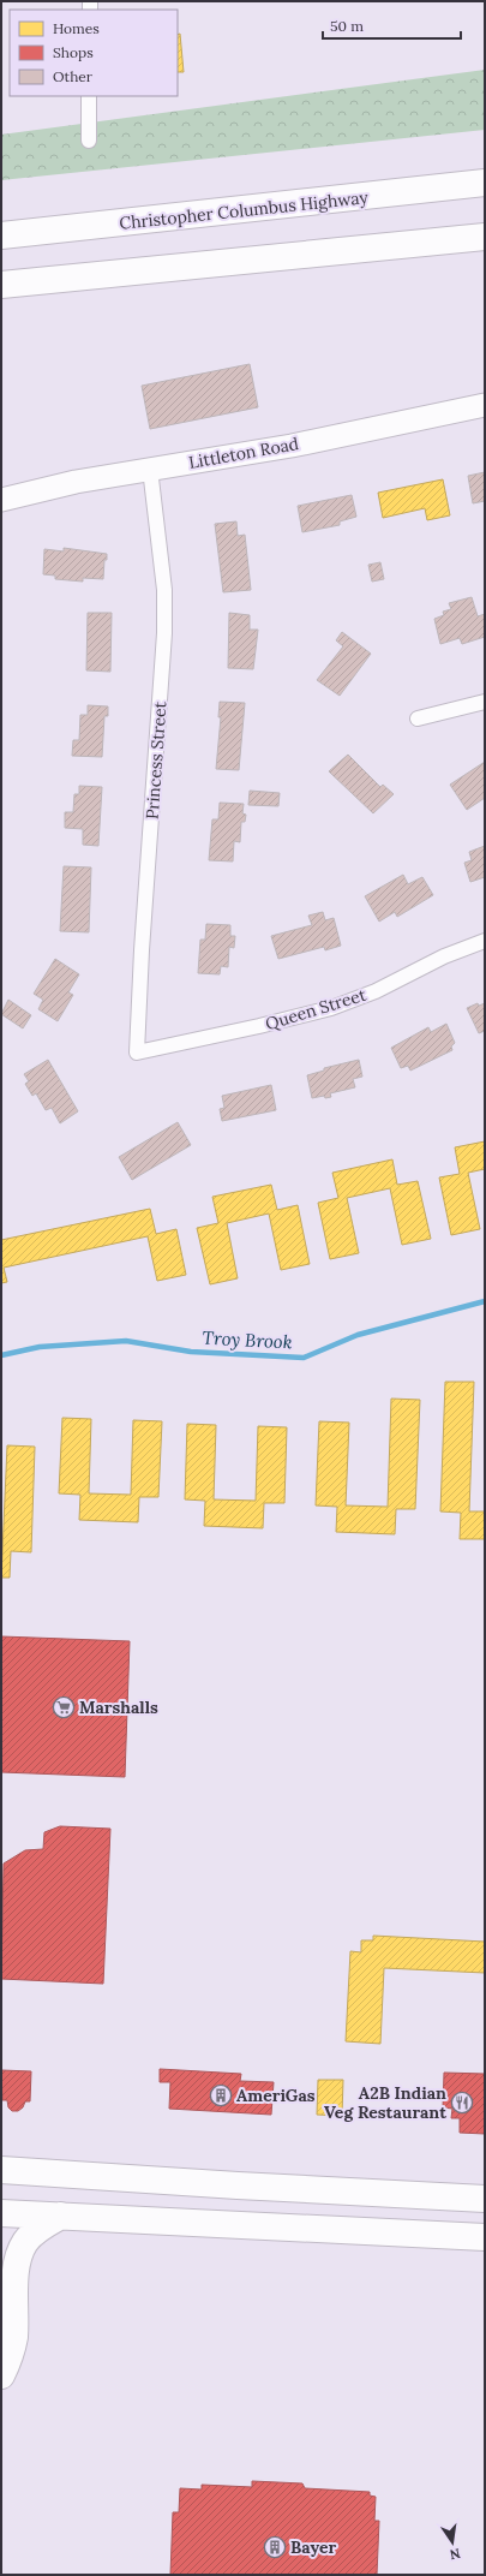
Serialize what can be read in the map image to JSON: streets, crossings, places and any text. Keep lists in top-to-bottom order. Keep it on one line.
{"streets":{"highway":["Christopher Columbus Highway"],"main road":["Littleton Road"],"street":["Princess Street","Queen Street"]},"crossings":[["Littleton Road","Princess Street"],["Princess Street","Queen Street"]],"water":["Troy Brook"],"places":{"supermarket":["Marshalls"],"building":["AmeriGas","Bayer"],"restaurant":["A2B Indian Veg Restaurant"]},"legend":["Homes","Shops","Other"],"scale_bar":"50 m","north":"bottom"}
